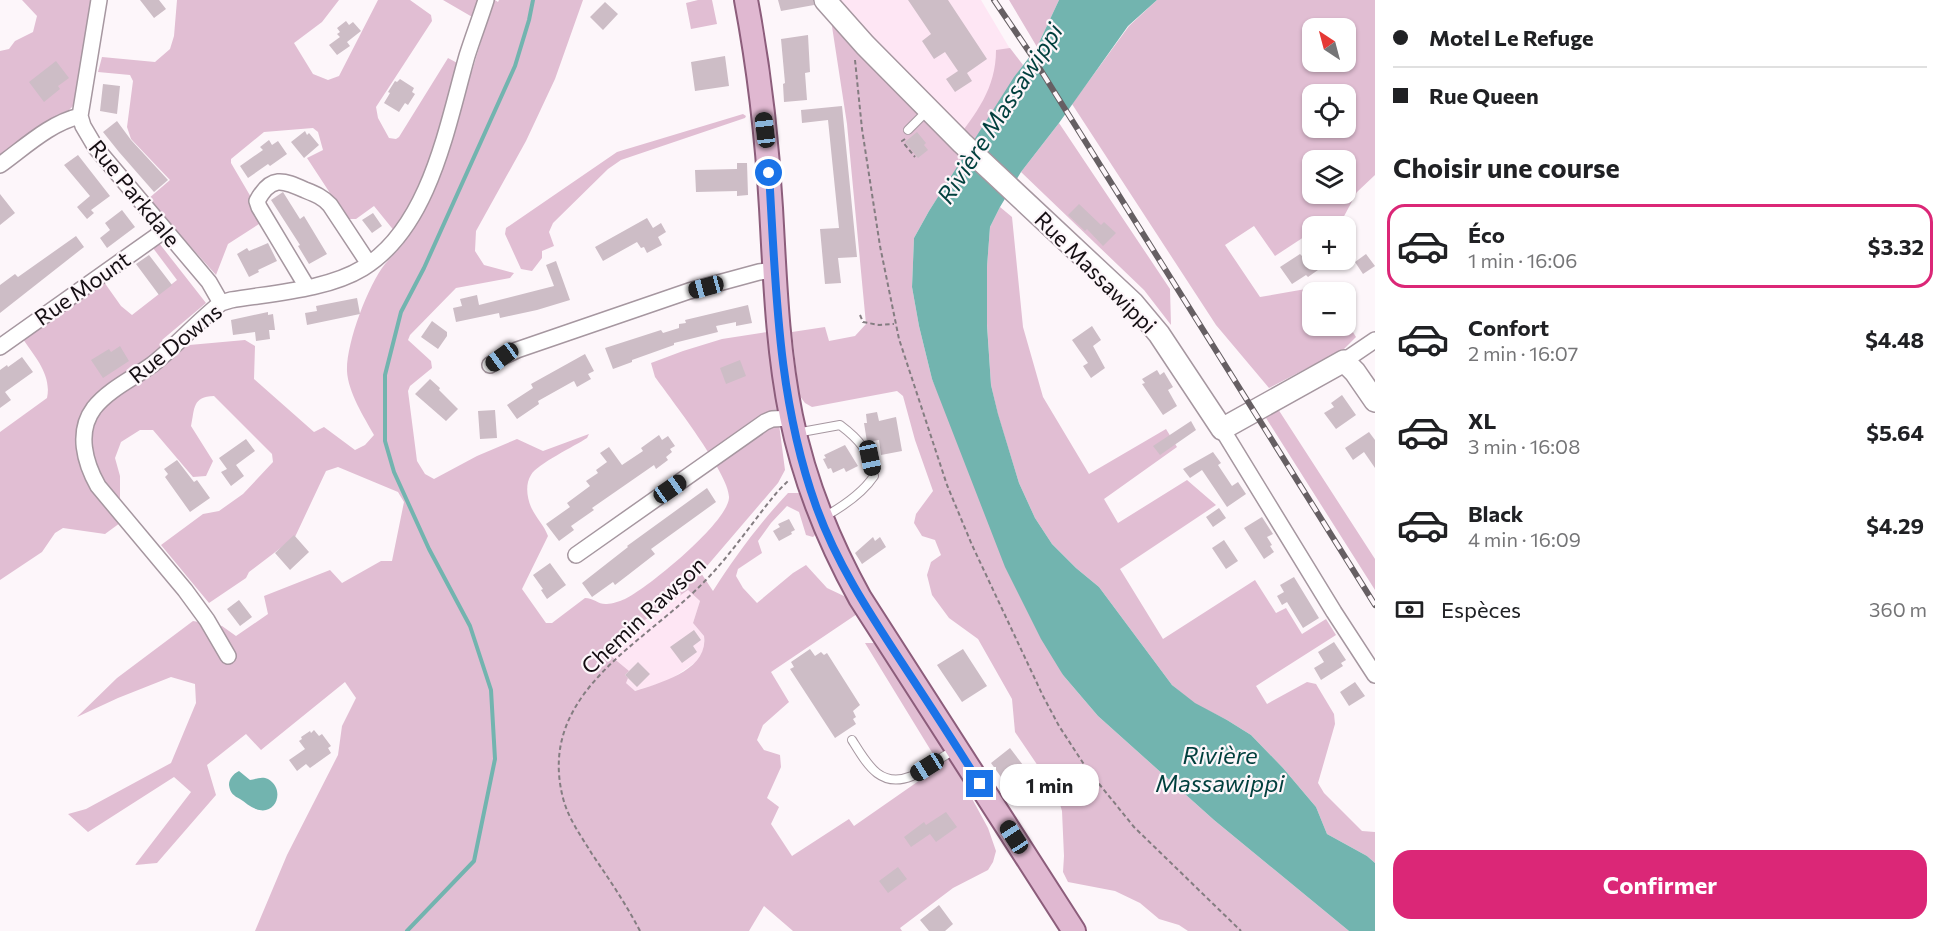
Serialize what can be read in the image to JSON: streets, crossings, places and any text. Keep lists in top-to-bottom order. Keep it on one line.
{"streets":{"street":["Rue Parkdale","Rue Massawippi","Rue Mount","Rue Downs"],"path":["Chemin Rawson"]},"crossings":[["Rue Parkdale","Rue Mount"],["Rue Parkdale","Rue Downs"]],"water":["Rivière Massawippi"],"north":"top left","page":{"banner":["Motel Le Refuge","Rue Queen"],"map_buttons":["+","−"],"heading":"Choisir une course","list":[{"name":"Éco","note":"1 min · 16:06","value":"$3.32"},{"name":"Confort","note":"2 min · 16:07","value":"$4.48"},{"name":"XL","note":"3 min · 16:08","value":"$5.64"},{"name":"Black","note":"4 min · 16:09","value":"$4.29"}],"pay":["Espèces","360 m"],"bubble":"1 min","buttons":"Confirmer"}}
